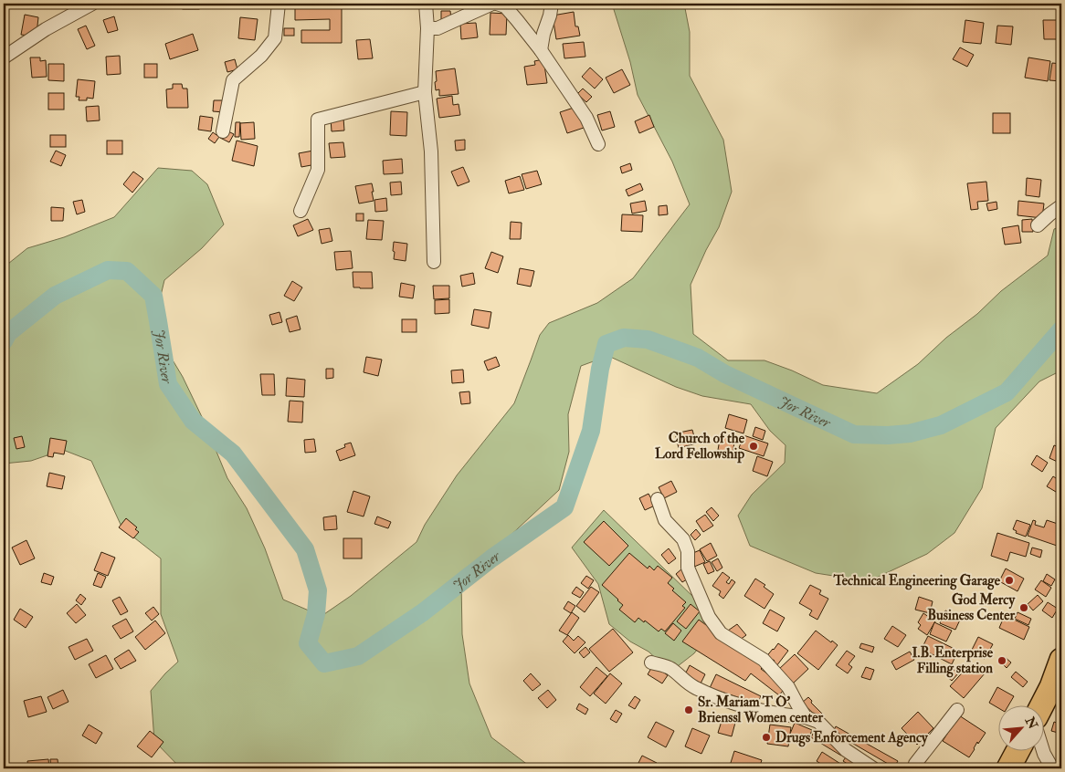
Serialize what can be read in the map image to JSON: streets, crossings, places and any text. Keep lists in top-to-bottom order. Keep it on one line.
{"water":["Jor River"],"places":["Church of the Lord Fellowship","Technical Engineering Garage","God Mercy Business Center","I.B. Enterprise Filling station","Sr. Mariam T O' Brienssl Women center","Drugs Enforcement Agency"],"north":"top right"}
